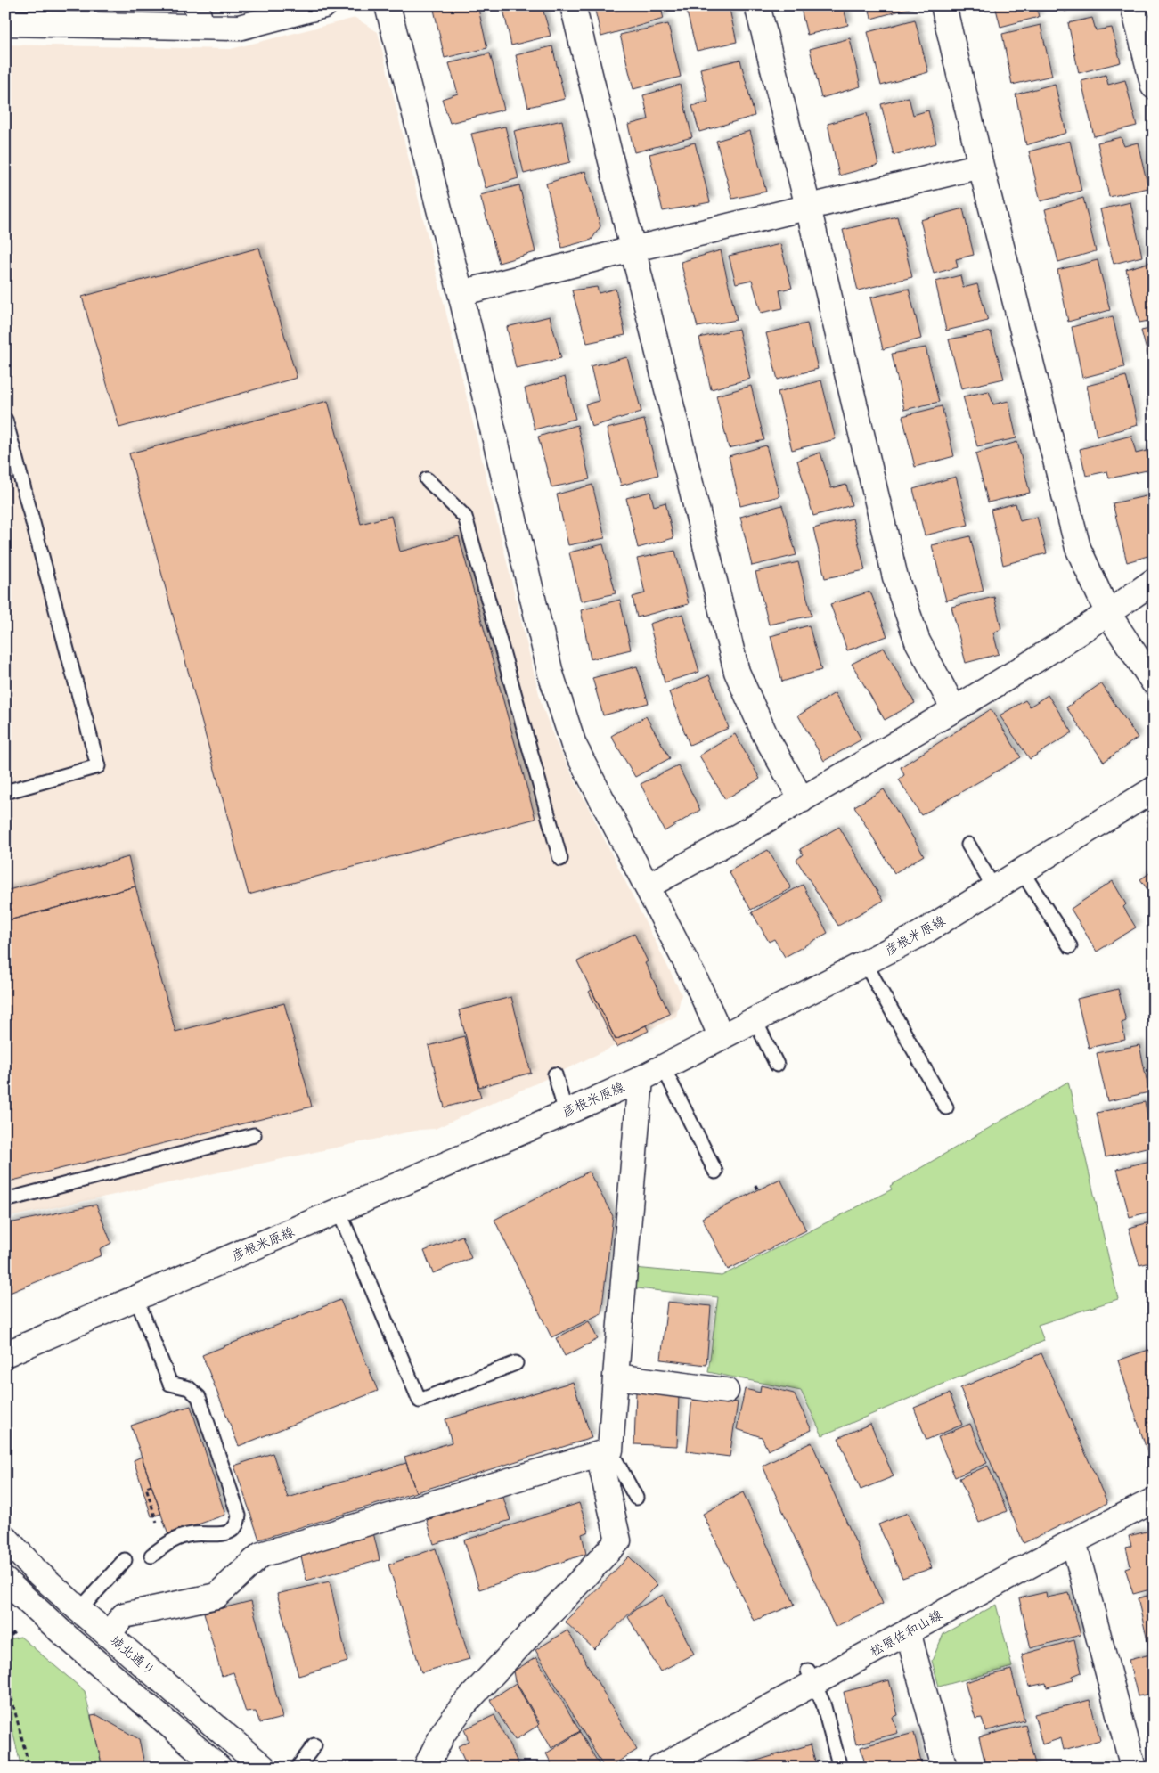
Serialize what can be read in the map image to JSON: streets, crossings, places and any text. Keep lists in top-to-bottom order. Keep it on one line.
{"streets":{"street":["彦根米原線","松原佐和山線","城北通り"]}}
